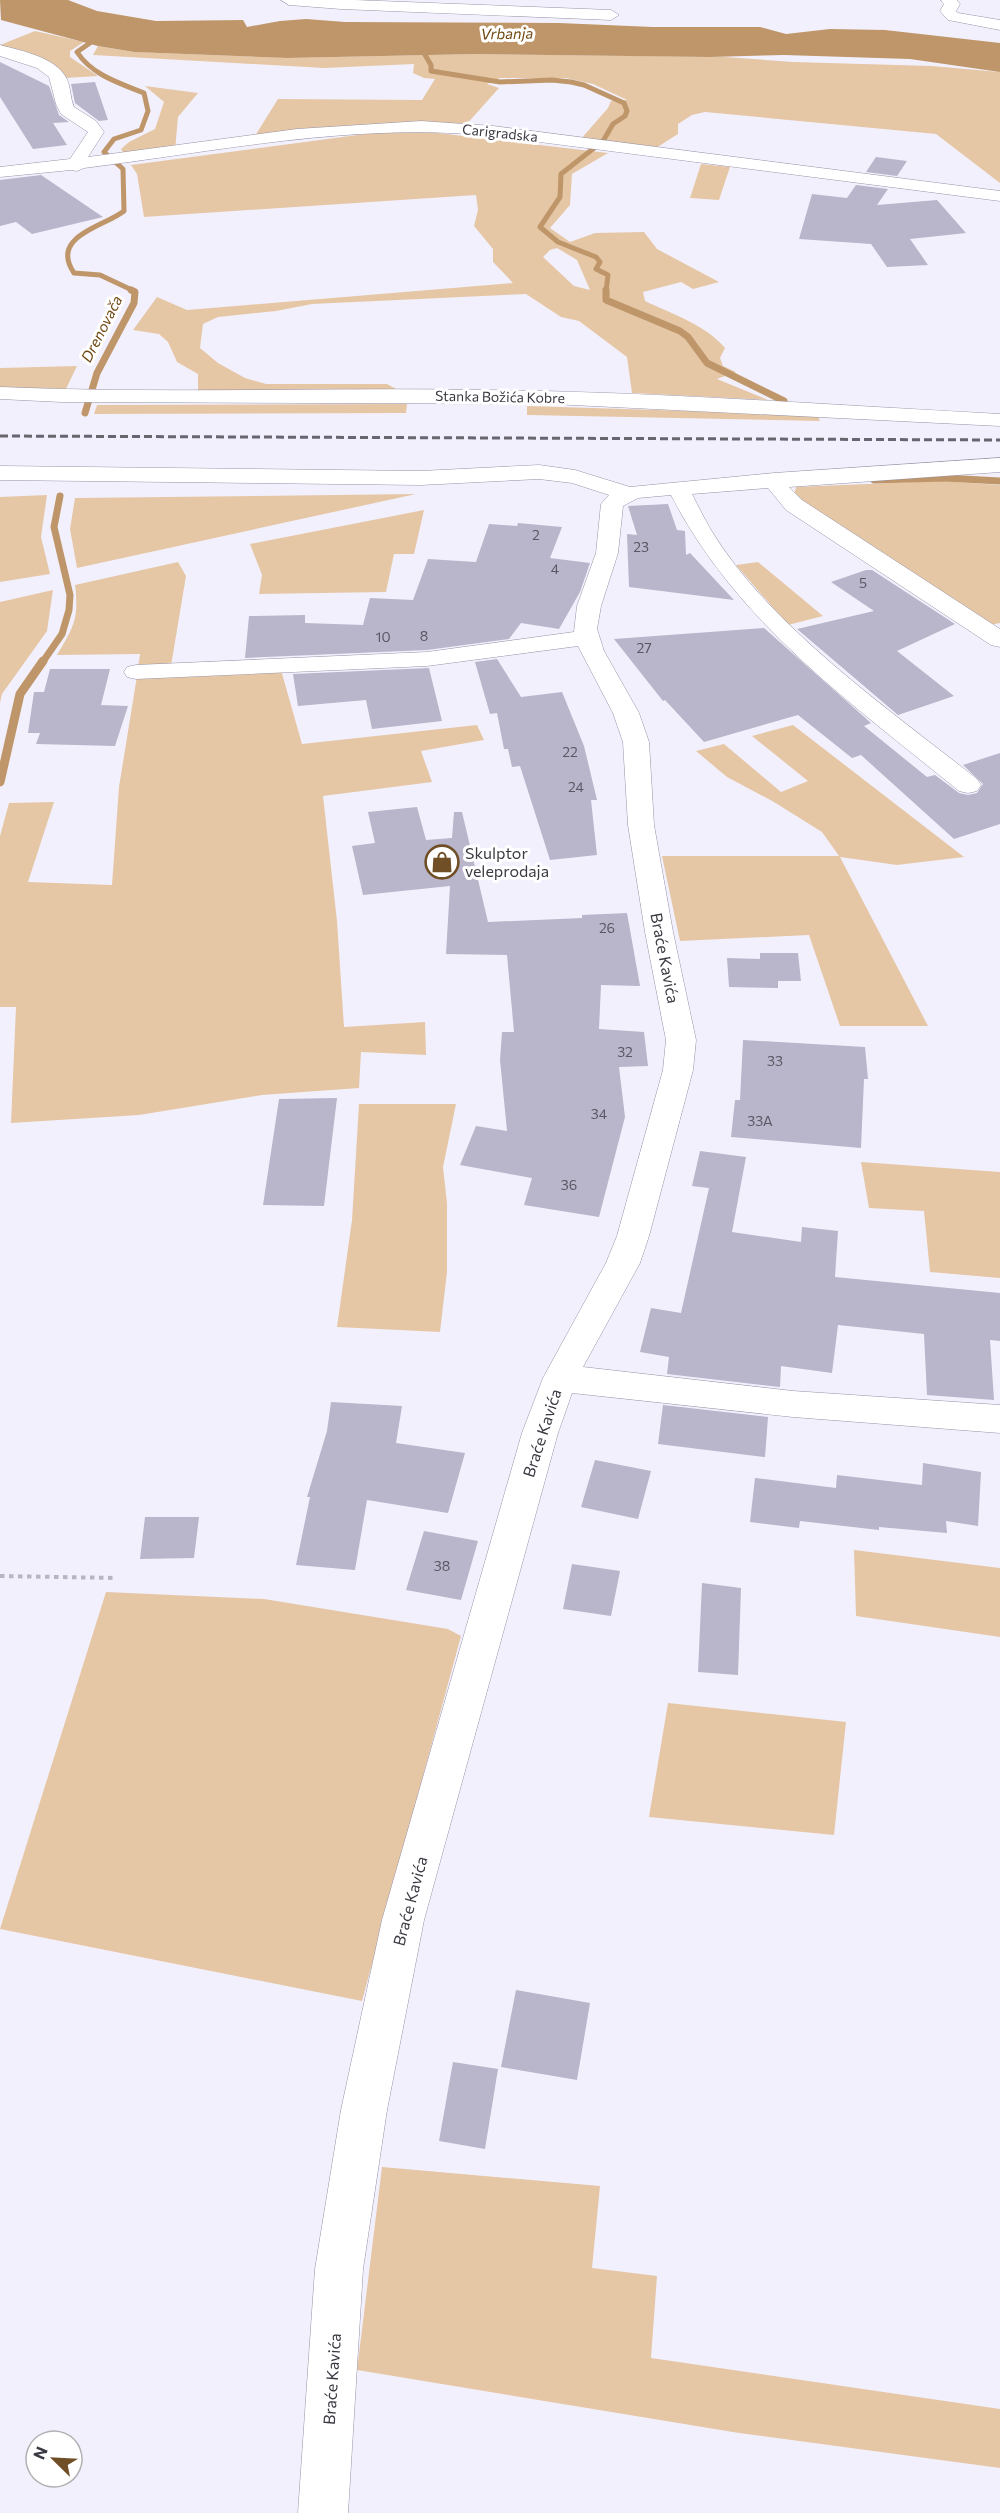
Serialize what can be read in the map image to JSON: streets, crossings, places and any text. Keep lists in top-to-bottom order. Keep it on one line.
{"streets":{"street":["Carigradska","Stanka Božića Kobre","Braće Kavića"]},"water":["Vrbanja","Drenovača"],"places":{"shop":["Skulptor veleprodaja"]},"house_numbers":["2","23","4","5","8","10","27","22","24","26","32","33","34","33A","36","38"],"north":"top left"}
